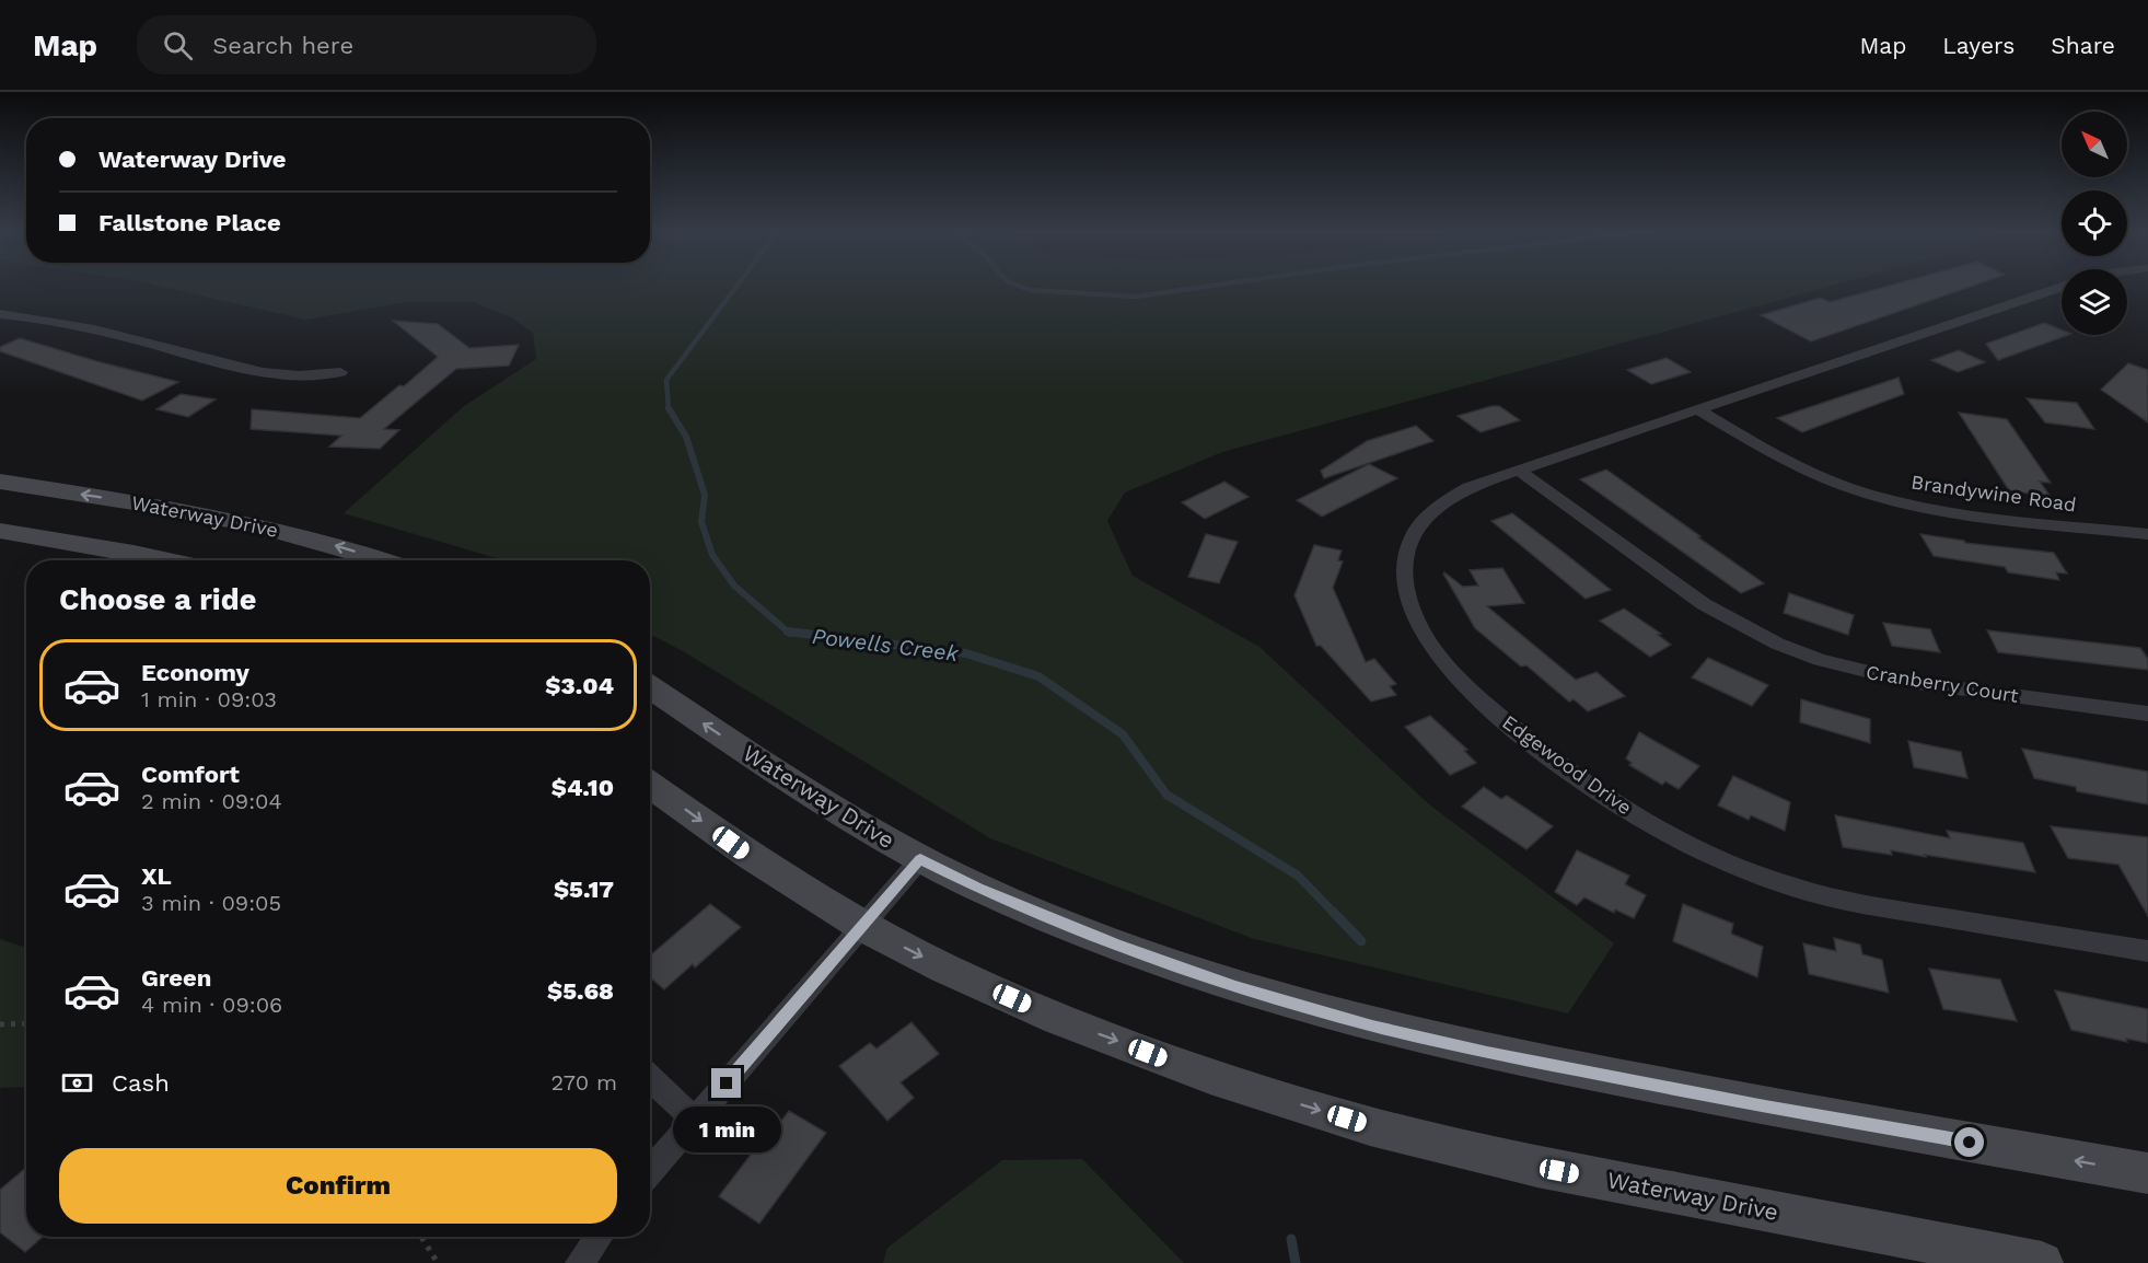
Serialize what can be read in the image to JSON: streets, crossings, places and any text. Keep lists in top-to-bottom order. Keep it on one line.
{"streets":{"main road":["Waterway Drive"],"street":["Brandywine Road","Cranberry Court","Edgewood Drive"]},"crossings":[["Brandywine Road","Edgewood Drive"],["Cranberry Court","Edgewood Drive"]],"water":["Powells Creek"],"north":"top left","page":{"header":"Map","search":"Search here","nav":["Map","Layers","Share"],"banner":["Waterway Drive","Fallstone Place"],"heading":"Choose a ride","list":[{"name":"Economy","note":"1 min · 09:03","value":"$3.04"},{"name":"Comfort","note":"2 min · 09:04","value":"$4.10"},{"name":"XL","note":"3 min · 09:05","value":"$5.17"},{"name":"Green","note":"4 min · 09:06","value":"$5.68"}],"pay":["Cash","270 m"],"bubble":"1 min","buttons":"Confirm"}}
